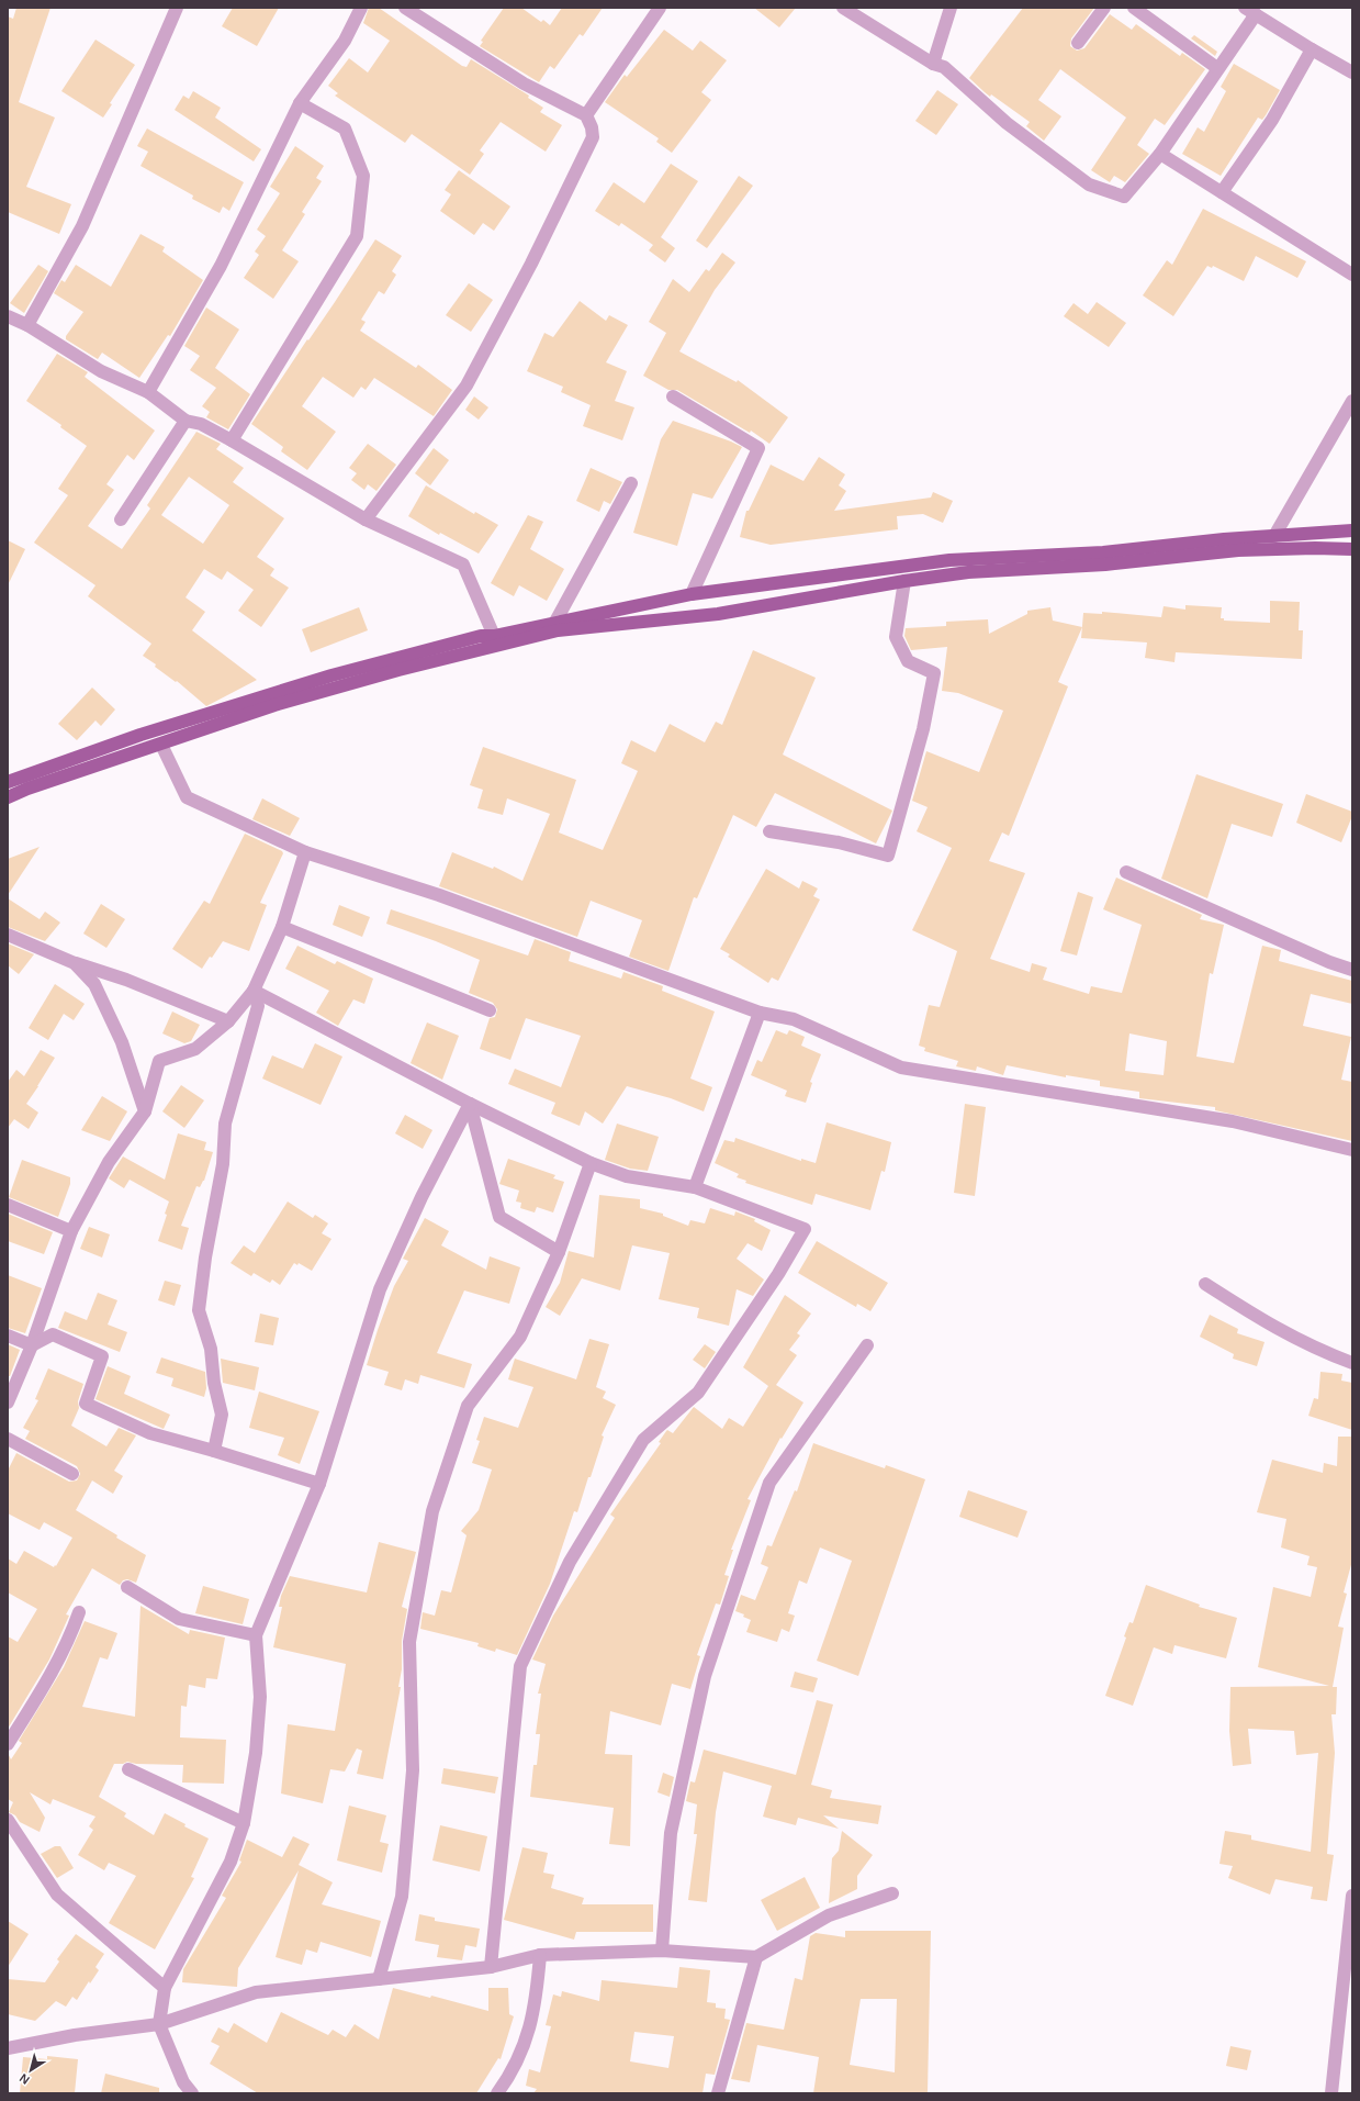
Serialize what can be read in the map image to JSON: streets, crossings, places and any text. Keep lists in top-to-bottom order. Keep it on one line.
{"north":"bottom left"}
